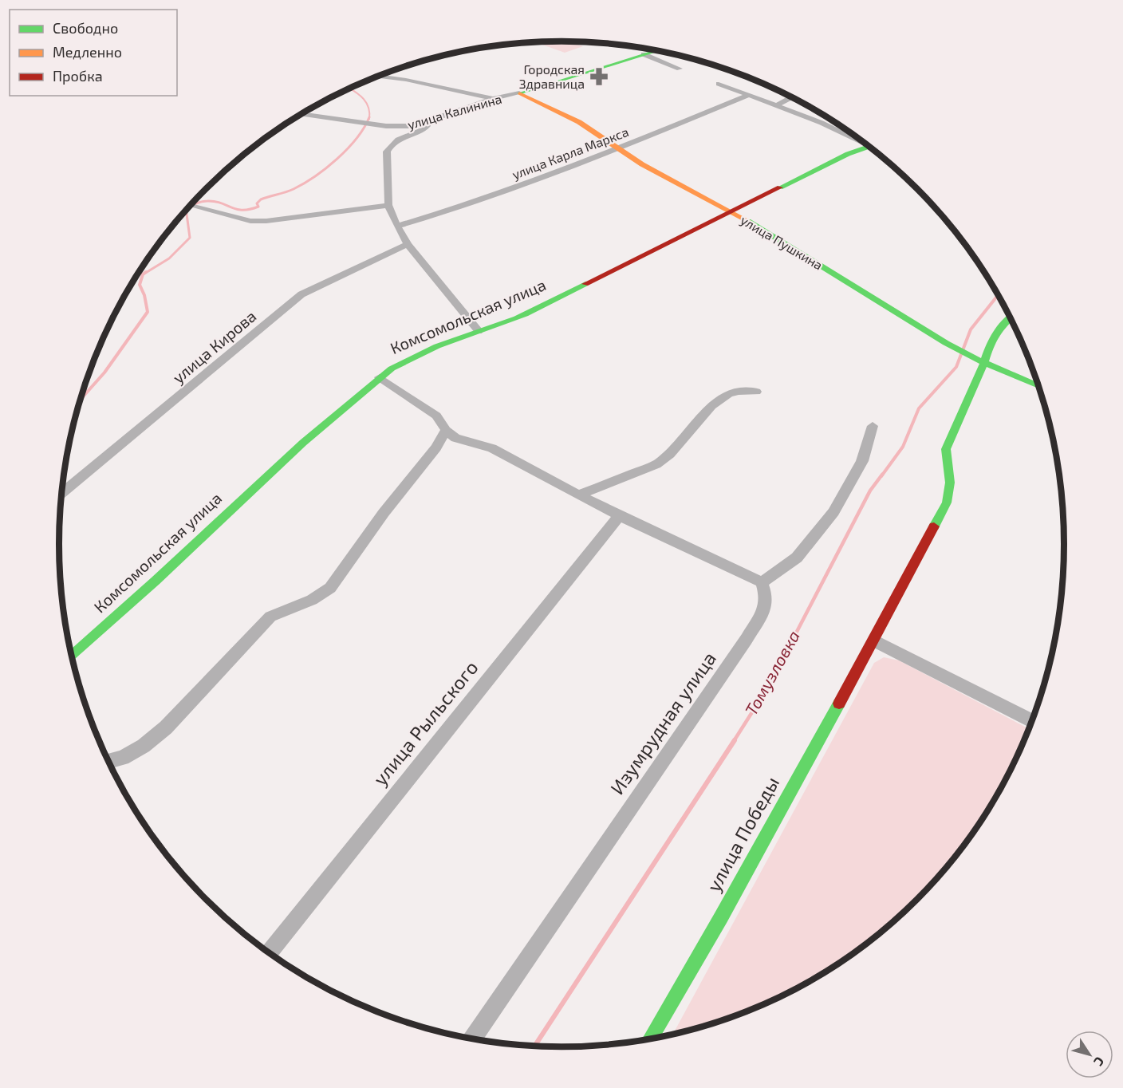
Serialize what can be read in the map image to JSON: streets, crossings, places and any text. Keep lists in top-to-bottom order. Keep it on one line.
{"streets":{"street":["улица Калинина","улица Карла Маркса","улица Пушкина","Комсомольская улица","улица Кирова","улица Рыльского","Изумрудная улица","улица Победы"]},"crossings":[["улица Калинина","улица Пушкина"],["улица Карла Маркса","улица Пушкина"],["улица Пушкина","Комсомольская улица"],["улица Пушкина","улица Победы"]],"water":["Томузловка"],"places":{"pharmacy":["Городская Здравница"]},"legend":["Свободно","Медленно","Пробка"],"north":"bottom right"}
